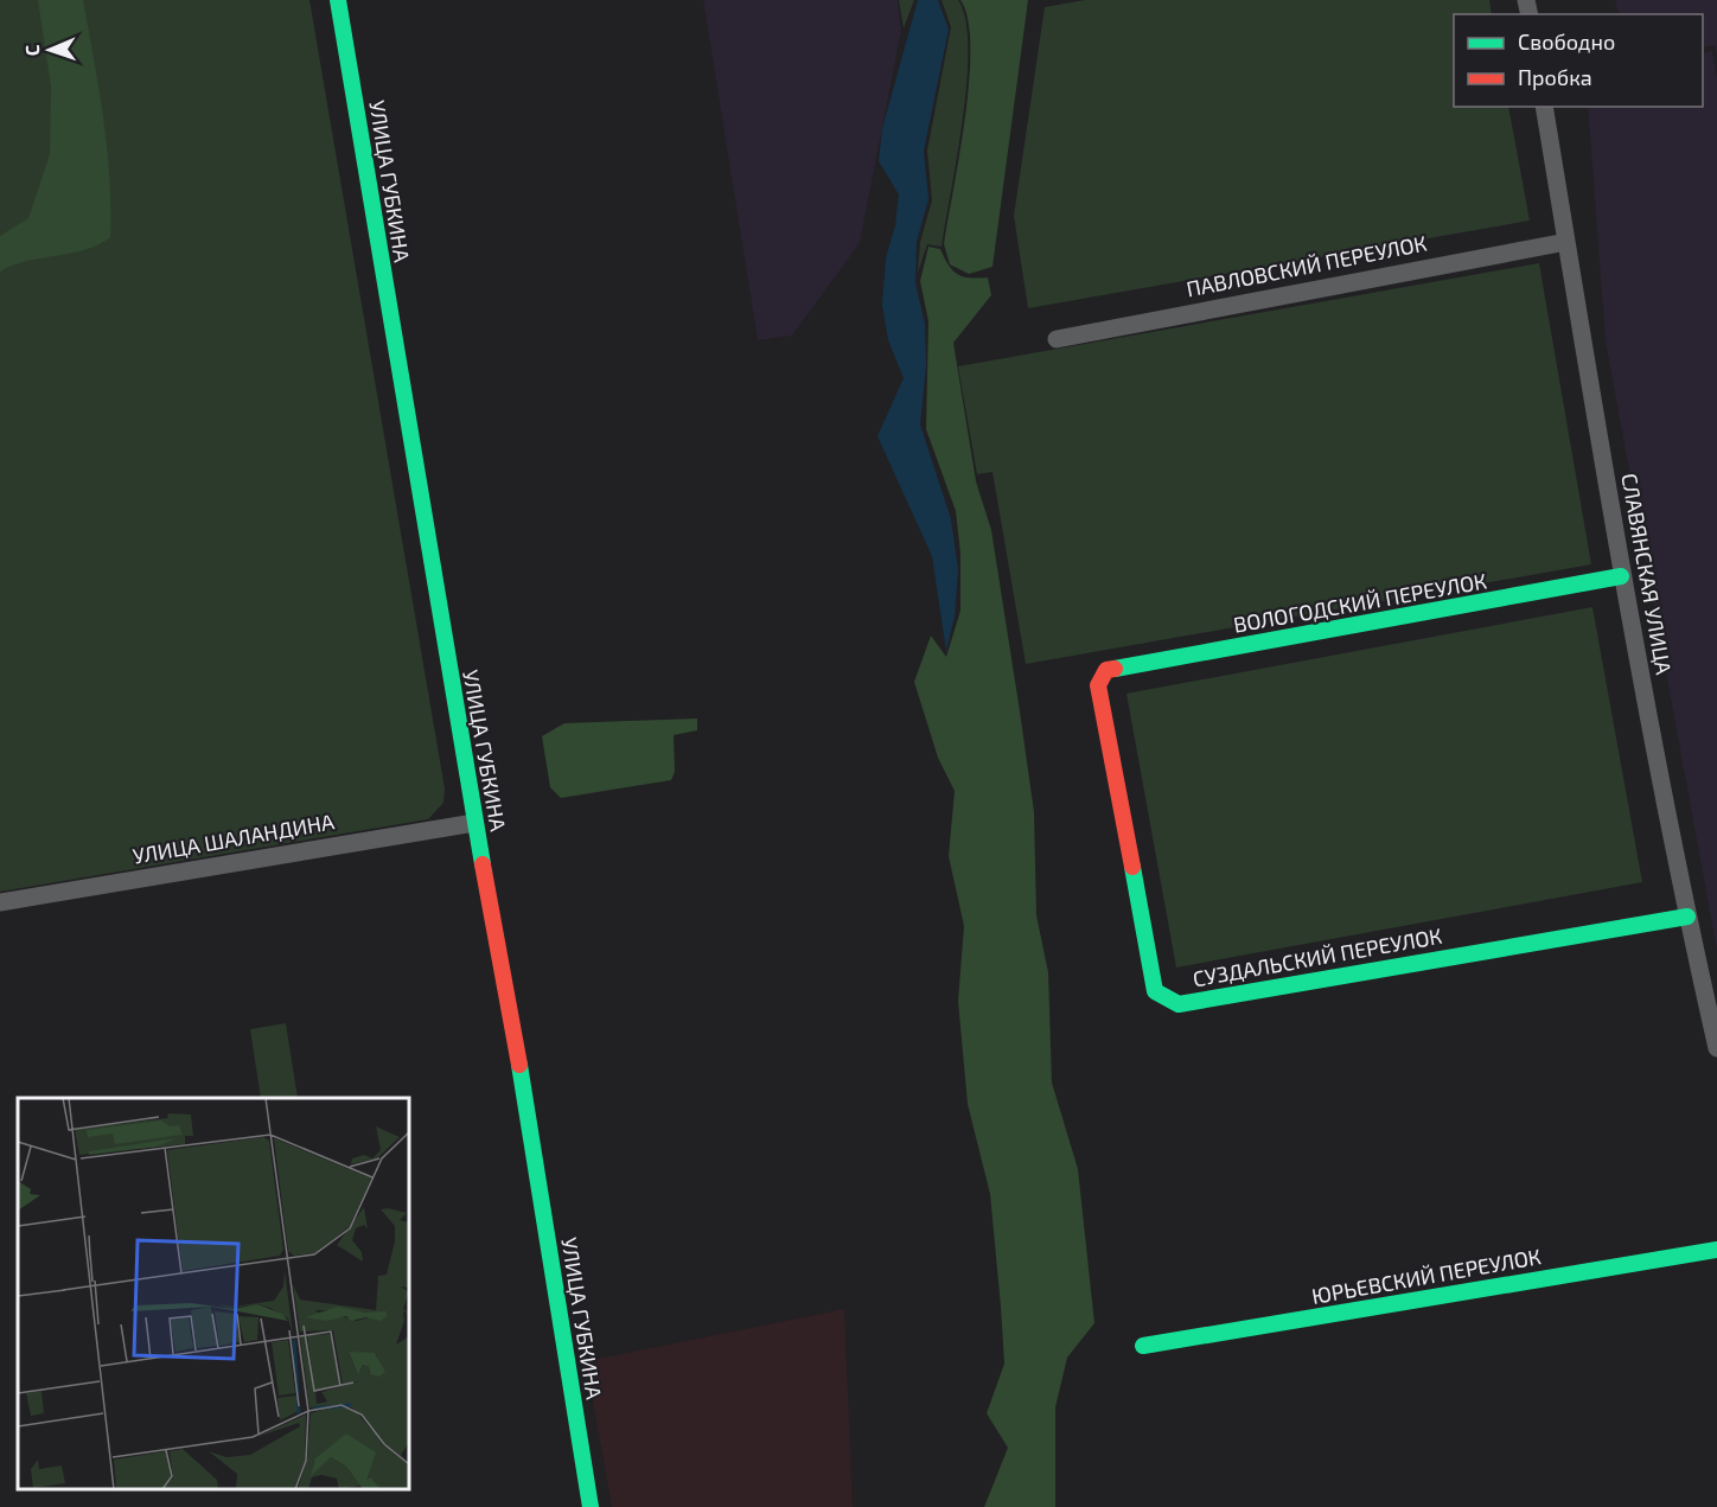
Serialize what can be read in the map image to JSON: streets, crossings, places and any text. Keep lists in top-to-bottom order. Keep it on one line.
{"streets":{"street":["УЛИЦА ГУБКИНА","ПАВЛОВСКИЙ ПЕРЕУЛОК","СЛАВЯНСКАЯ УЛИЦА","ВОЛОГОДСКИЙ ПЕРЕУЛОК","УЛИЦА ШАЛАНДИНА","СУЗДАЛЬСКИЙ ПЕРЕУЛОК","ЮРЬЕВСКИЙ ПЕРЕУЛОК"]},"crossings":[["УЛИЦА ГУБКИНА","УЛИЦА ШАЛАНДИНА"],["ПАВЛОВСКИЙ ПЕРЕУЛОК","СЛАВЯНСКАЯ УЛИЦА"],["СЛАВЯНСКАЯ УЛИЦА","ВОЛОГОДСКИЙ ПЕРЕУЛОК"],["СЛАВЯНСКАЯ УЛИЦА","СУЗДАЛЬСКИЙ ПЕРЕУЛОК"],["ВОЛОГОДСКИЙ ПЕРЕУЛОК","СУЗДАЛЬСКИЙ ПЕРЕУЛОК"]],"legend":["Свободно","Пробка"],"north":"left"}
